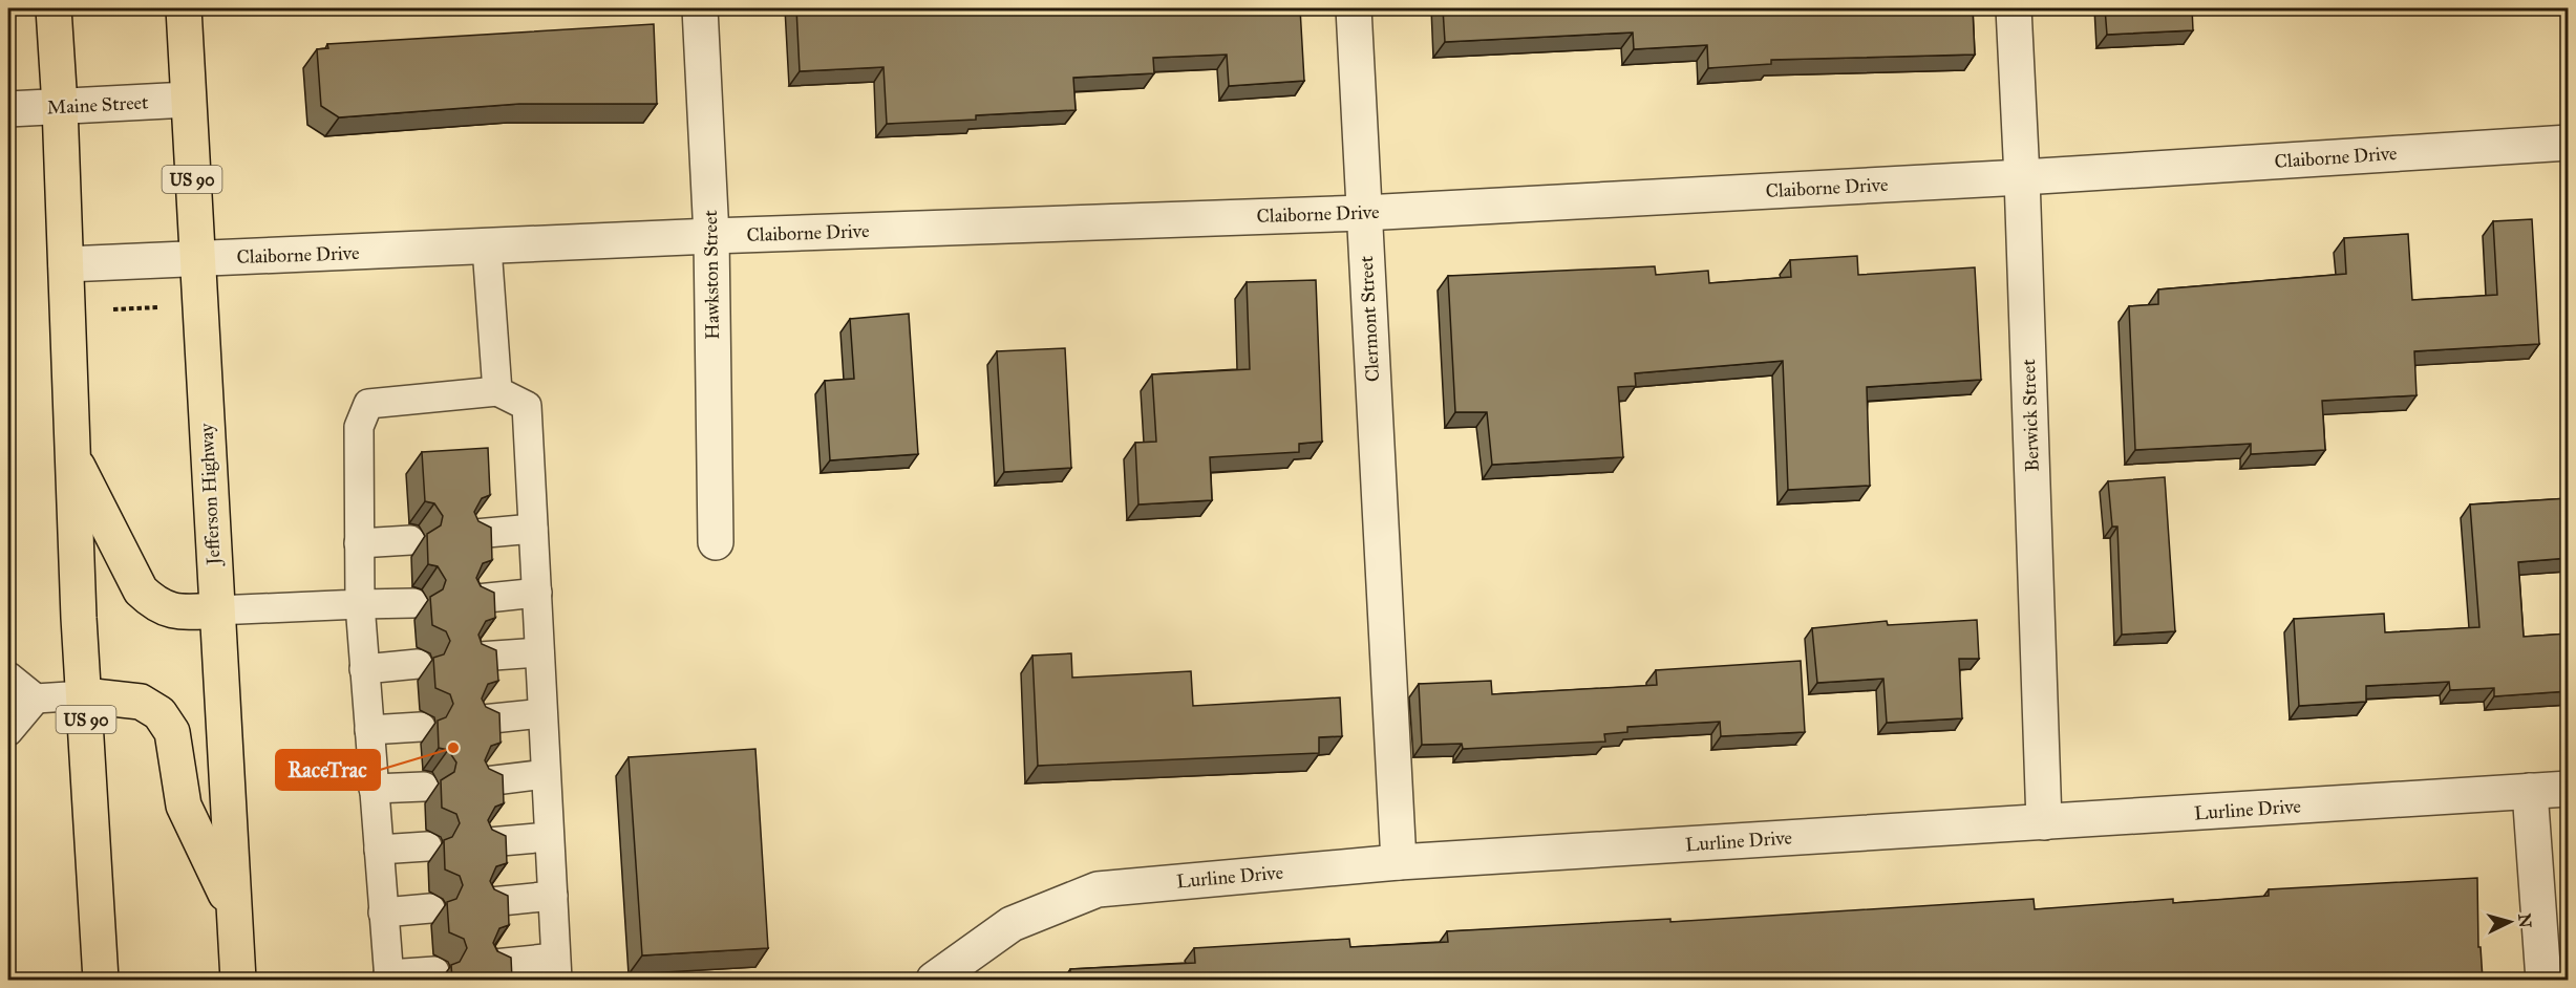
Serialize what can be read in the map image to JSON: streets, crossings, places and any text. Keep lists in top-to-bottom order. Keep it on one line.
{"streets":{"main road":["US 90","Jefferson Highway"],"street":["Maine Street","Claiborne Drive","Hawkston Street","Clermont Street","Berwick Street","Lurline Drive"]},"crossings":[["Maine Street","US 90"],["Maine Street","Jefferson Highway"],["Claiborne Drive","US 90"],["Claiborne Drive","Hawkston Street"],["Claiborne Drive","Clermont Street"],["Claiborne Drive","Berwick Street"],["Claiborne Drive","Jefferson Highway"],["Clermont Street","Lurline Drive"],["Berwick Street","Lurline Drive"]],"places":["RaceTrac"],"north":"right"}
